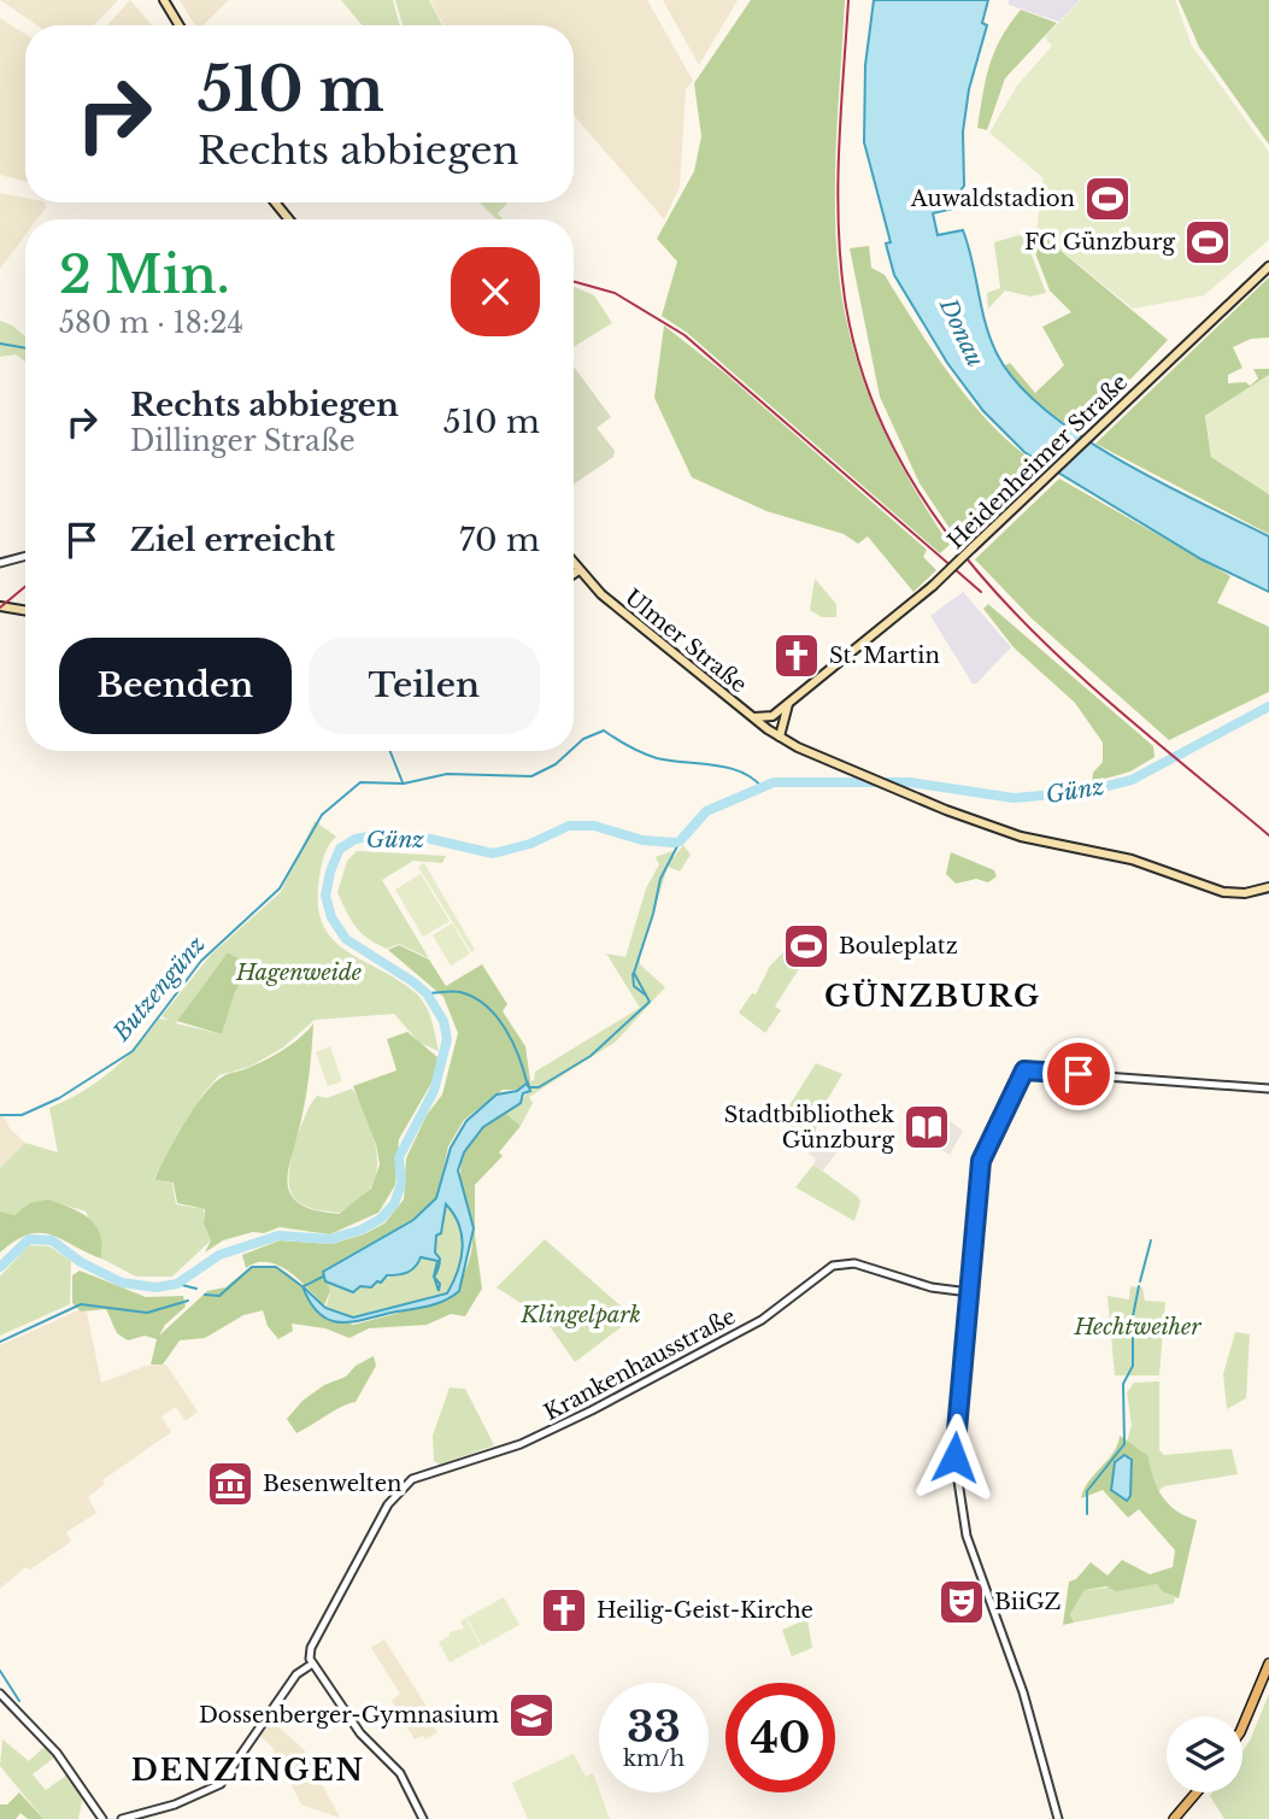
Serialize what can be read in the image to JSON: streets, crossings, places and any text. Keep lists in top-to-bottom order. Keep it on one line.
{"streets":{"main road":["Heidenheimer Straße","Ulmer Straße"],"street":["Krankenhausstraße"]},"crossings":[["Heidenheimer Straße","Ulmer Straße"]],"districts":["GÜNZBURG","DENZINGEN"],"water":["Donau","Günz","Butzengünz"],"parks":["Hagenweide","Klingelpark","Hechtweiher"],"places":{"sports":["Auwaldstadion","FC Günzburg","Bouleplatz"],"church":["St. Martin","Heilig-Geist-Kirche"],"library":["Stadtbibliothek Günzburg"],"museum":["Besenwelten"],"theatre":["BiiGZ"],"school or university":["Dossenberger-Gymnasium"]},"page":{"turn":["510 m","Rechts abbiegen"],"heading":["2 Min.","580 m · 18:24"],"list":[{"name":"Rechts abbiegen","note":"Dillinger Straße","value":"510 m"},{"name":"Ziel erreicht","value":"70 m"}],"buttons":["Beenden","Teilen"],"speed":"33 km/h","limit":"40"}}
